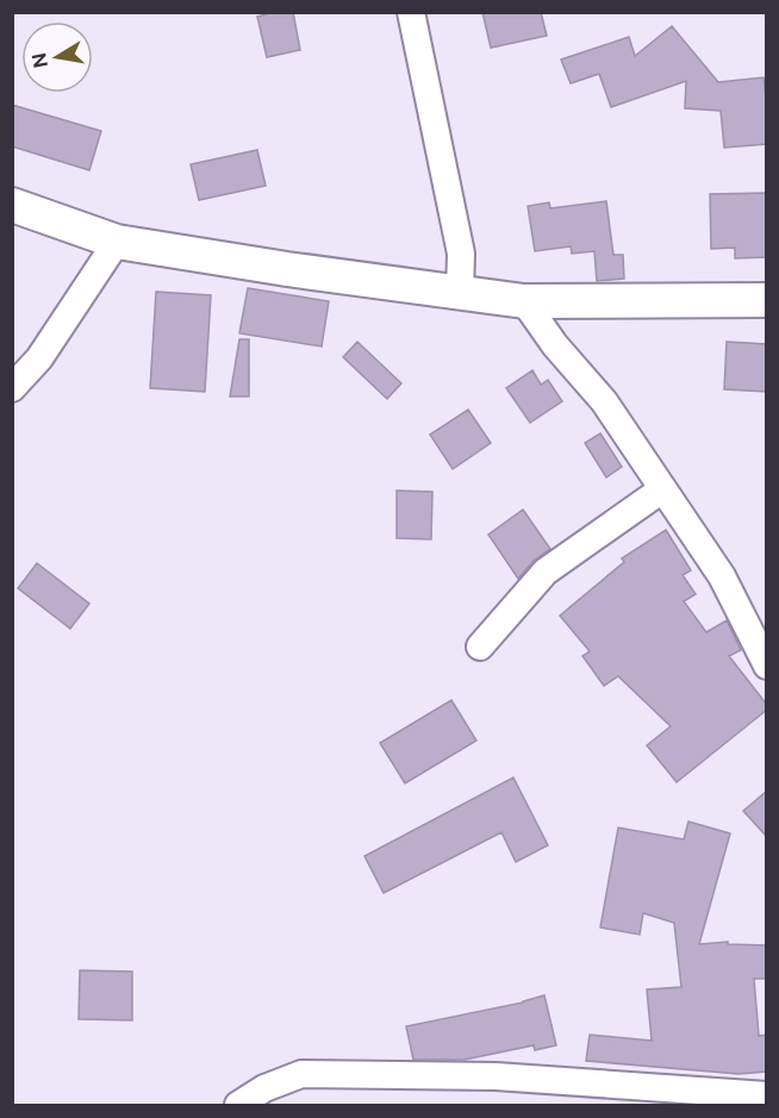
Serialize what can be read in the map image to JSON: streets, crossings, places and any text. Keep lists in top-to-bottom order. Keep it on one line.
{"north":"left"}
